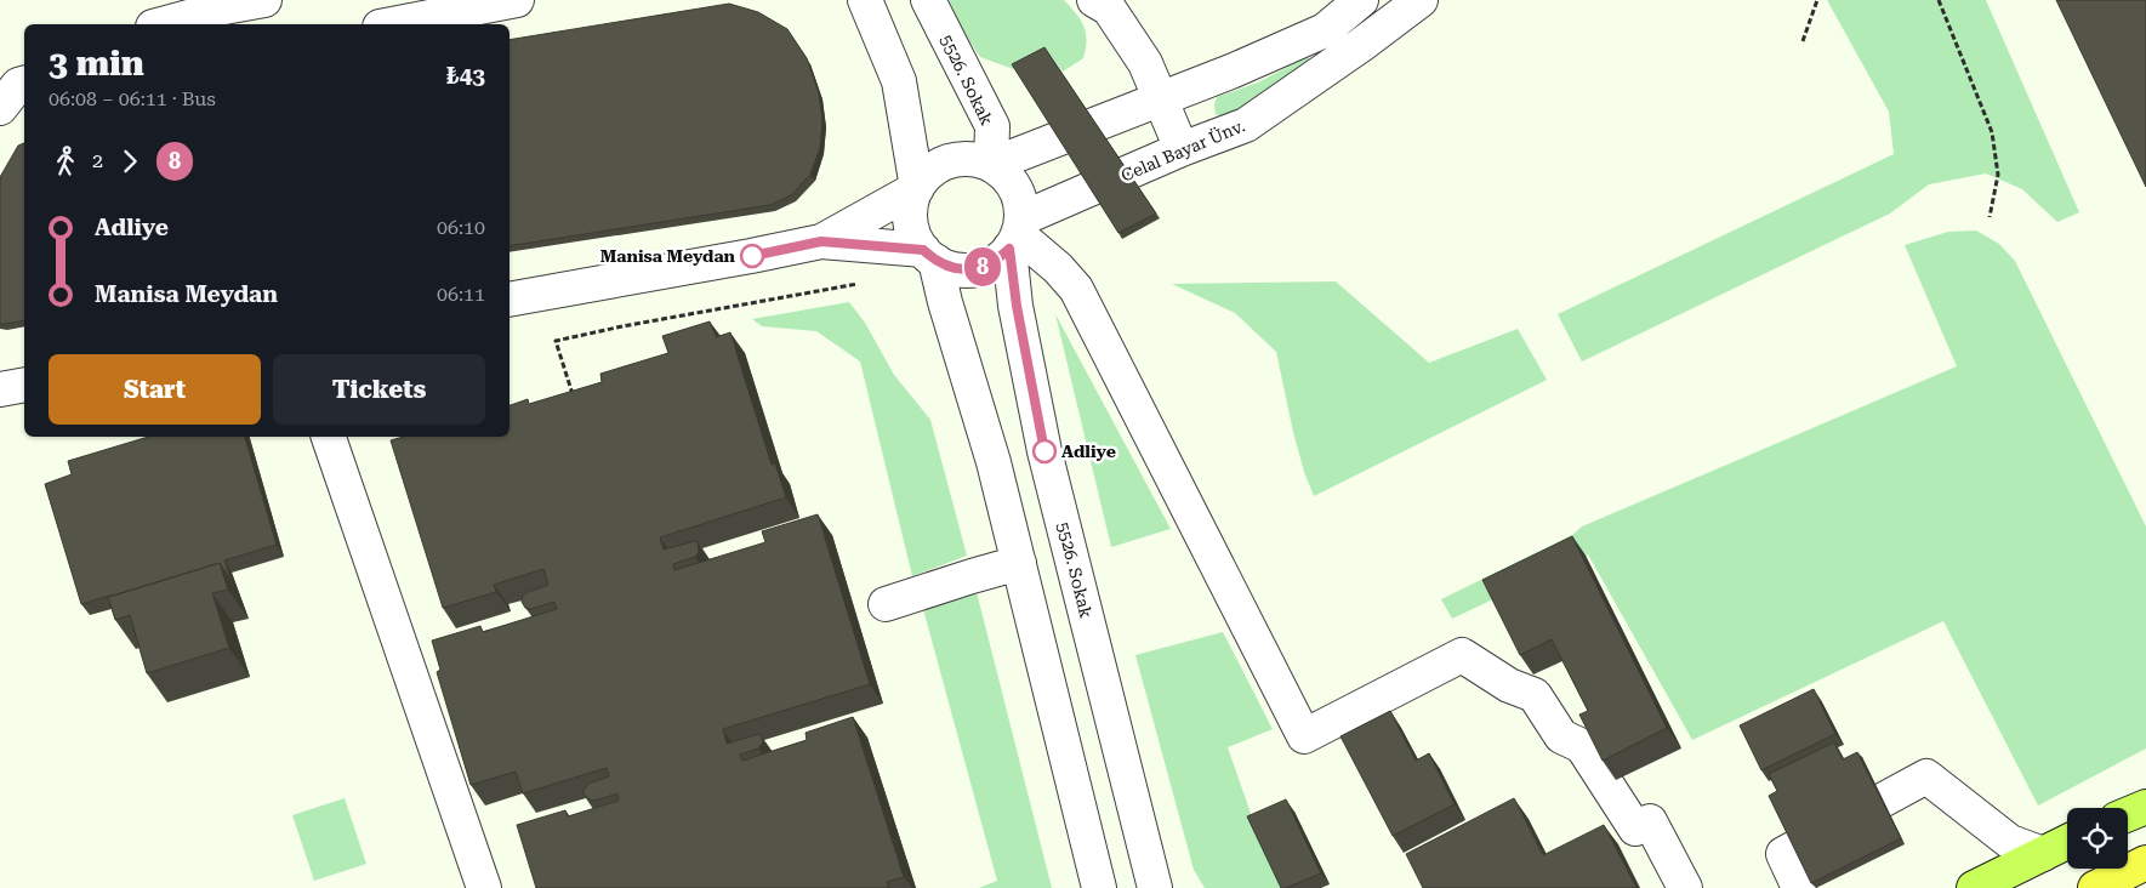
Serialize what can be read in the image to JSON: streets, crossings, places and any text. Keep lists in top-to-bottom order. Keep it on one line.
{"streets":{"street":["5526. Sokak","Celal Bayar Ünv."]},"crossings":[["5526. Sokak","Celal Bayar Ünv."]],"places":["Manisa Meydan","Adliye"],"lines":["bus line 8"],"page":{"on_map":"8","heading":["3 min","06:08 – 06:11 · Bus","₺43"],"legs":["2","8"],"list":[{"name":"Adliye","value":"06:10"},{"name":"Manisa Meydan","value":"06:11"}],"buttons":["Start","Tickets"]}}
